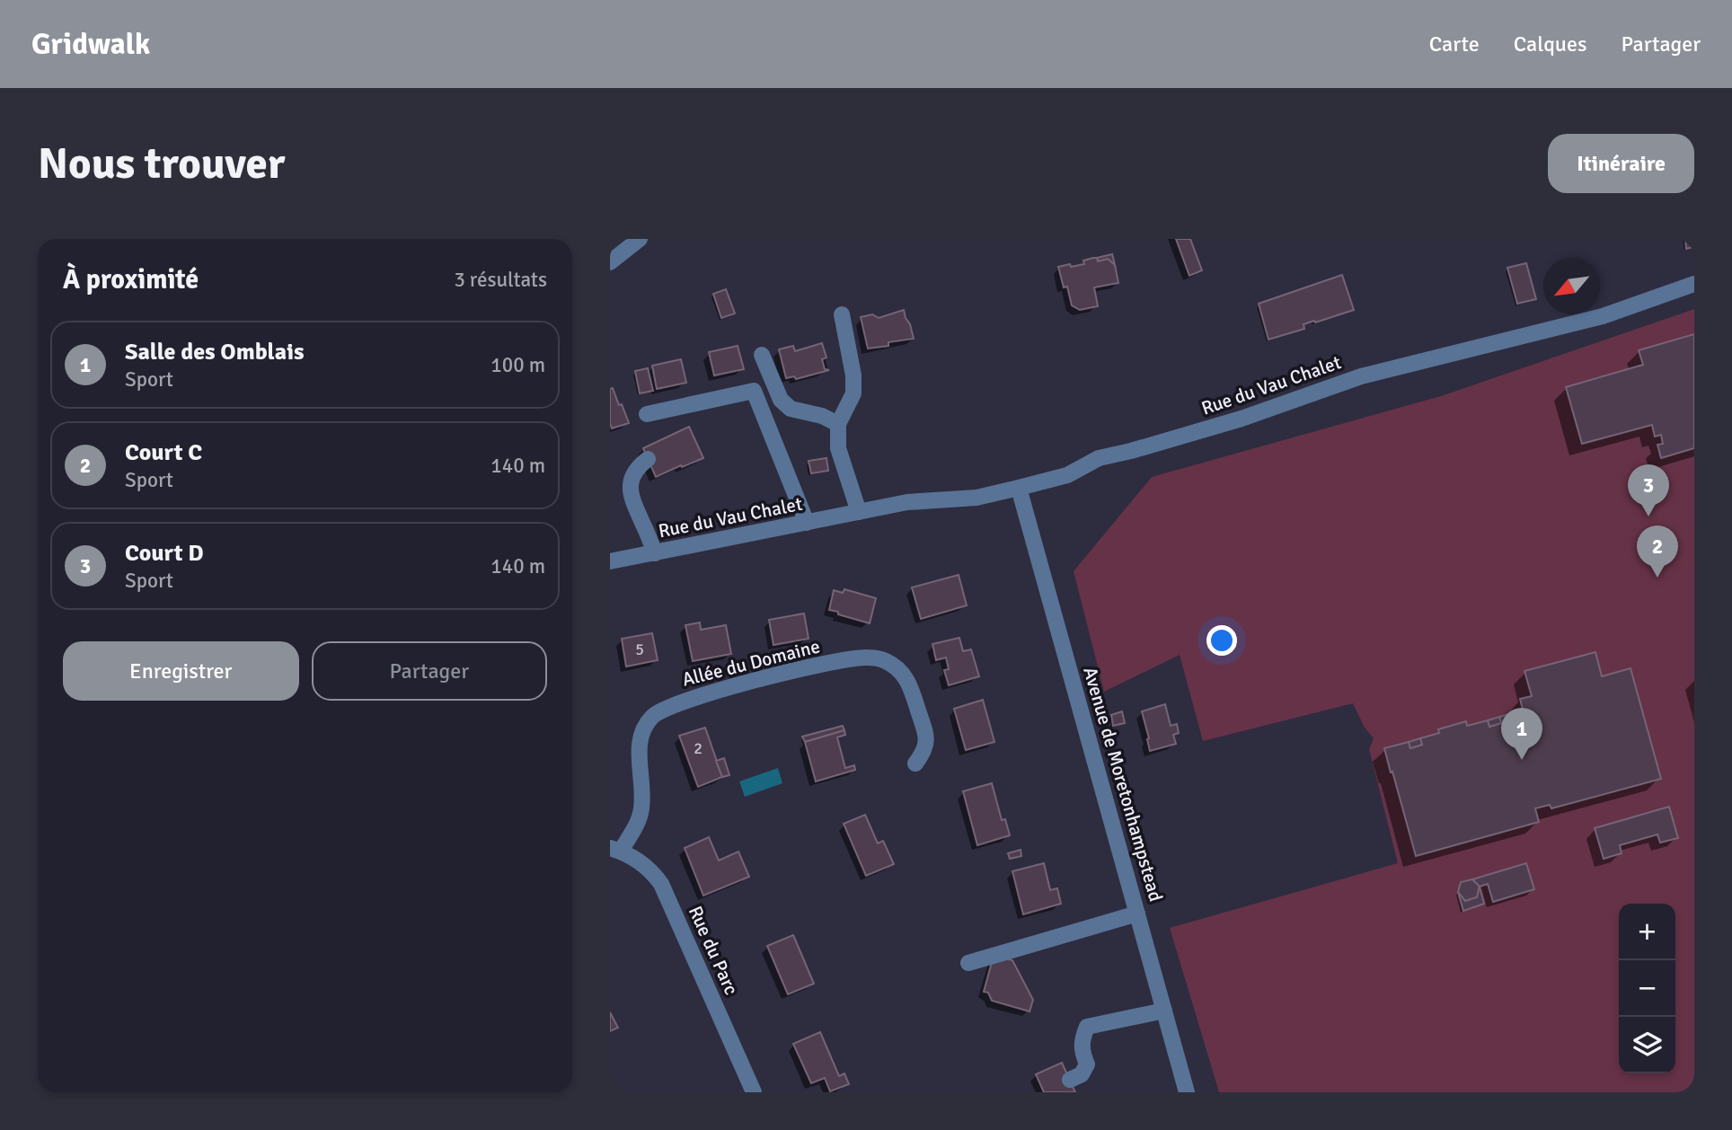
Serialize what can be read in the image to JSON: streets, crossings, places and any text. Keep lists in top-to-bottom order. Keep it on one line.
{"streets":{"street":["Rue du Vau Chalet","Allée du Domaine","Avenue de Moretonhampstead","Rue du Parc"]},"crossings":[["Rue du Vau Chalet","Avenue de Moretonhampstead"],["Allée du Domaine","Rue du Parc"]],"house_numbers":["5","2"],"north":"bottom left","page":{"header":"Gridwalk","nav":["Carte","Calques","Partager"],"buttons":["Itinéraire",["Enregistrer","Partager"]],"title":"Nous trouver","heading":["À proximité","3 résultats"],"list":[{"mark":"1","name":"Salle des Omblais","note":"Sport","value":"100 m"},{"mark":"2","name":"Court C","note":"Sport","value":"140 m"},{"mark":"3","name":"Court D","note":"Sport","value":"140 m"}],"pins":["3","2","1"],"map_buttons":["+","−"]}}
